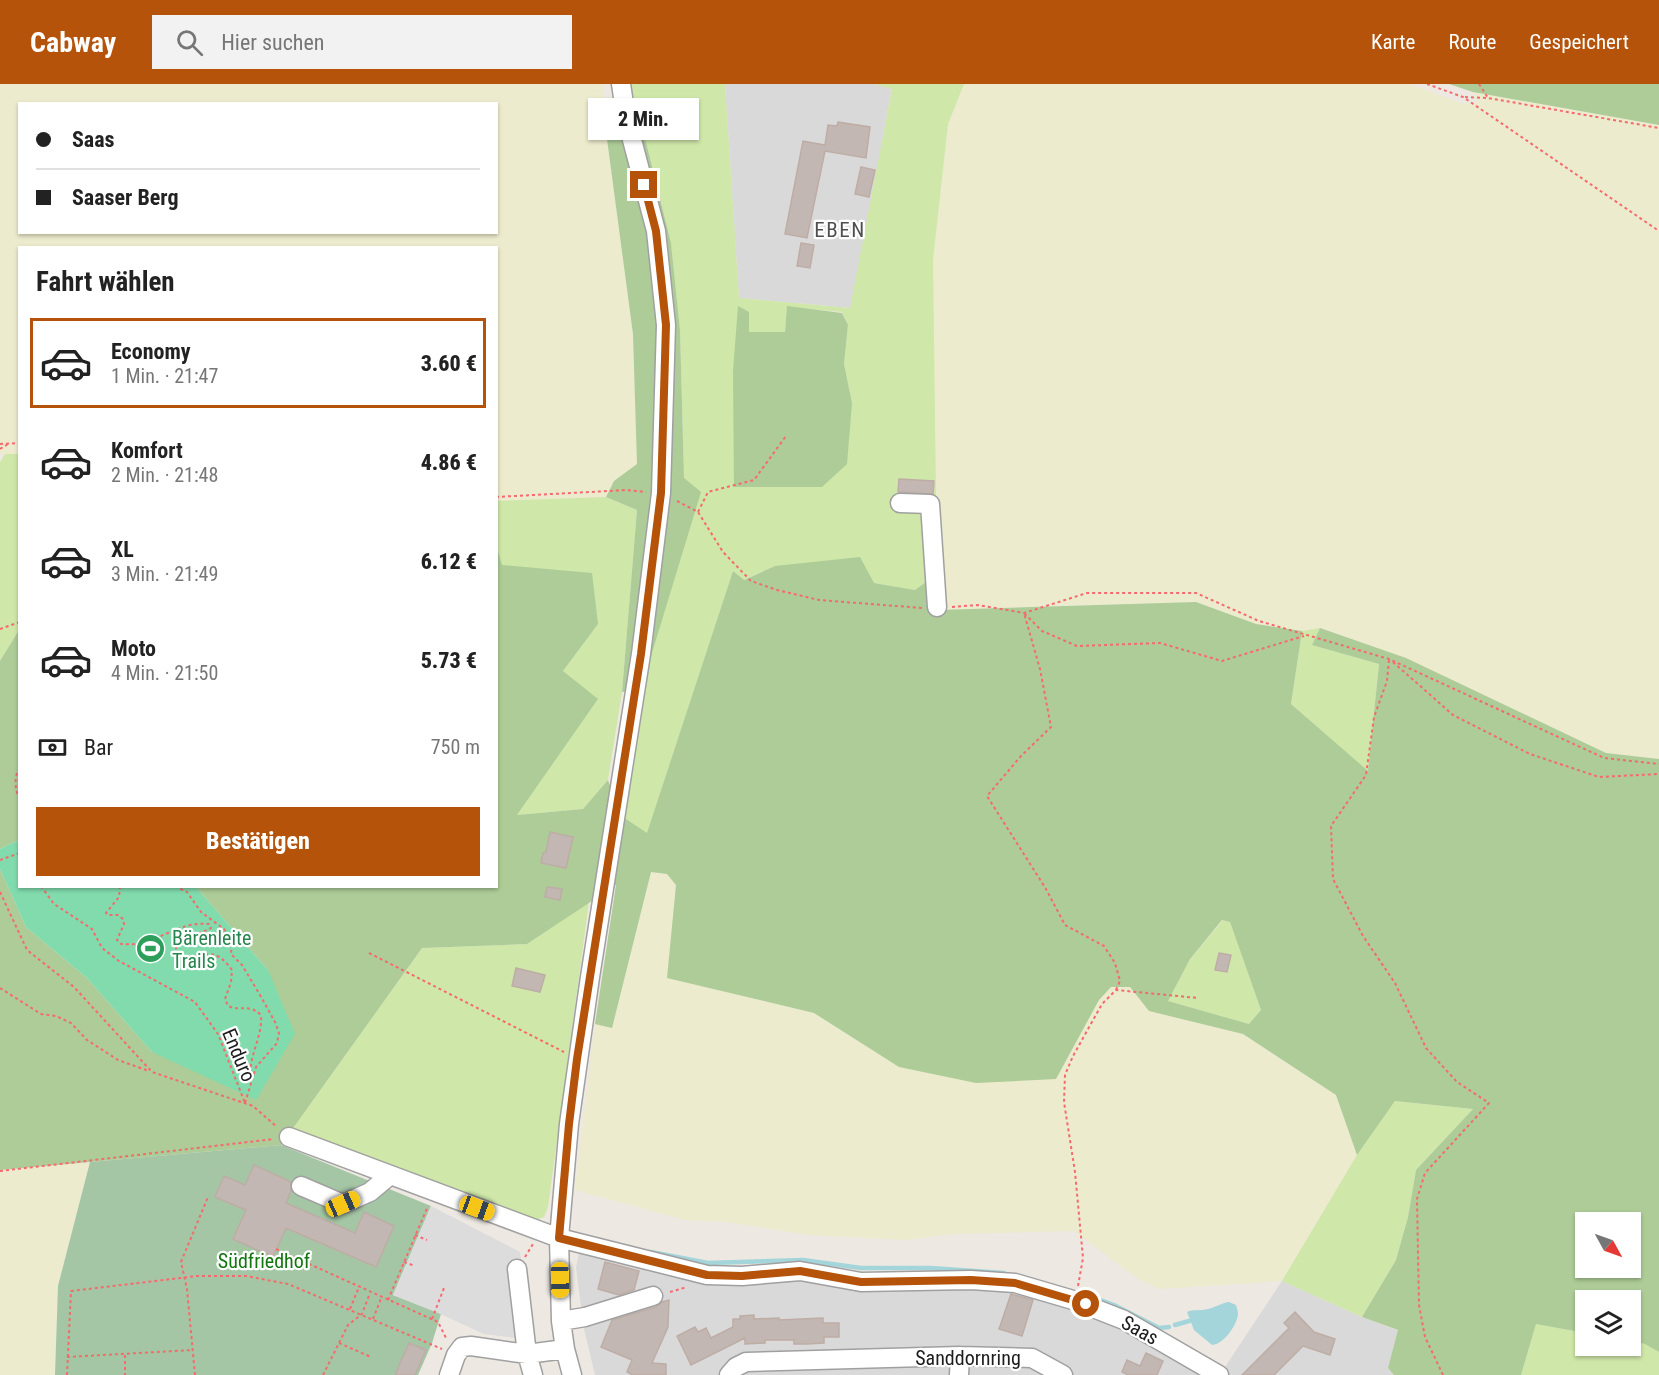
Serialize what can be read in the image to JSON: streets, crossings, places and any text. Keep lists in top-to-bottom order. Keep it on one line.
{"streets":{"street":["Saas","Sanddornring"],"path":["Enduro"]},"districts":["EBEN"],"parks":["Südfriedhof"],"places":{"sports":["Bärenleite Trails"]},"north":"bottom right","page":{"header":"Cabway","search":"Hier suchen","nav":["Karte","Route","Gespeichert"],"bubble":"2 Min.","banner":["Saas","Saaser Berg"],"heading":"Fahrt wählen","list":[{"name":"Economy","note":"1 Min. · 21:47","value":"3.60 €"},{"name":"Komfort","note":"2 Min. · 21:48","value":"4.86 €"},{"name":"XL","note":"3 Min. · 21:49","value":"6.12 €"},{"name":"Moto","note":"4 Min. · 21:50","value":"5.73 €"}],"pay":["Bar","750 m"],"buttons":"Bestätigen"}}
